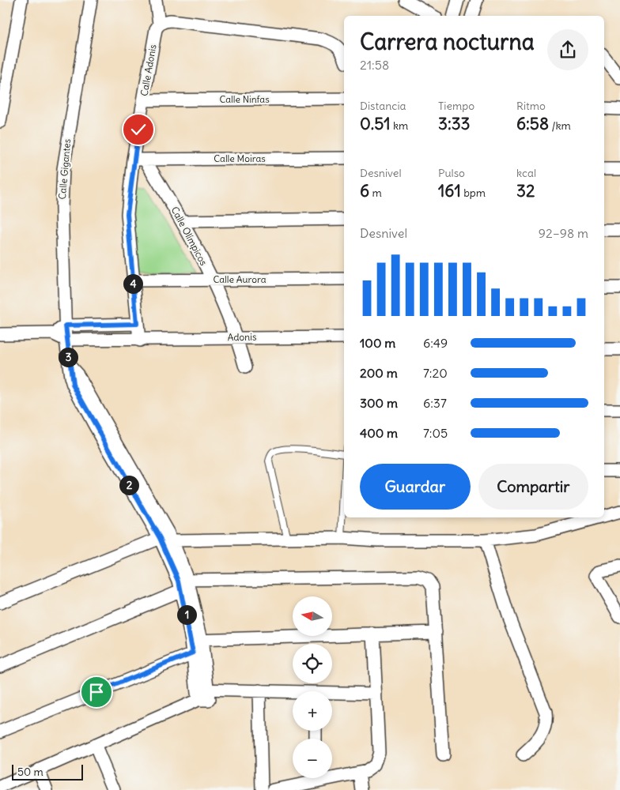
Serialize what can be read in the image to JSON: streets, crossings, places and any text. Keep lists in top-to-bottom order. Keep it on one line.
{"streets":{"street":["Calle Adonis","Calle Ninfas","Calle Moiras","Calle Gigantes","Calle Olímpicos","Calle Aurora","Adonis"]},"crossings":[["Calle Adonis","Calle Ninfas"],["Calle Adonis","Calle Moiras"],["Calle Adonis","Calle Olímpicos"],["Calle Adonis","Calle Aurora"],["Calle Adonis","Adonis"],["Calle Moiras","Calle Olímpicos"],["Calle Gigantes","Adonis"],["Calle Olímpicos","Calle Aurora"],["Calle Olímpicos","Adonis"]],"scale_bar":"50 m","north":"left","page":{"heading":["Carrera nocturna","21:58"],"stats":[["Distancia","0.51 km"],["Tiempo","3:33"],["Ritmo","6:58 /km"],["Desnivel","6 m"],["Pulso","161 bpm"],["kcal","32"]],"chart":["Desnivel","92–98 m"],"pins":["4","3","2","1"],"list":[{"name":"100 m","note":"6:49"},{"name":"200 m","note":"7:20"},{"name":"300 m","note":"6:37"},{"name":"400 m","note":"7:05"}],"buttons":["Guardar","Compartir"],"map_buttons":["+","−"],"scale":"50 m"}}
